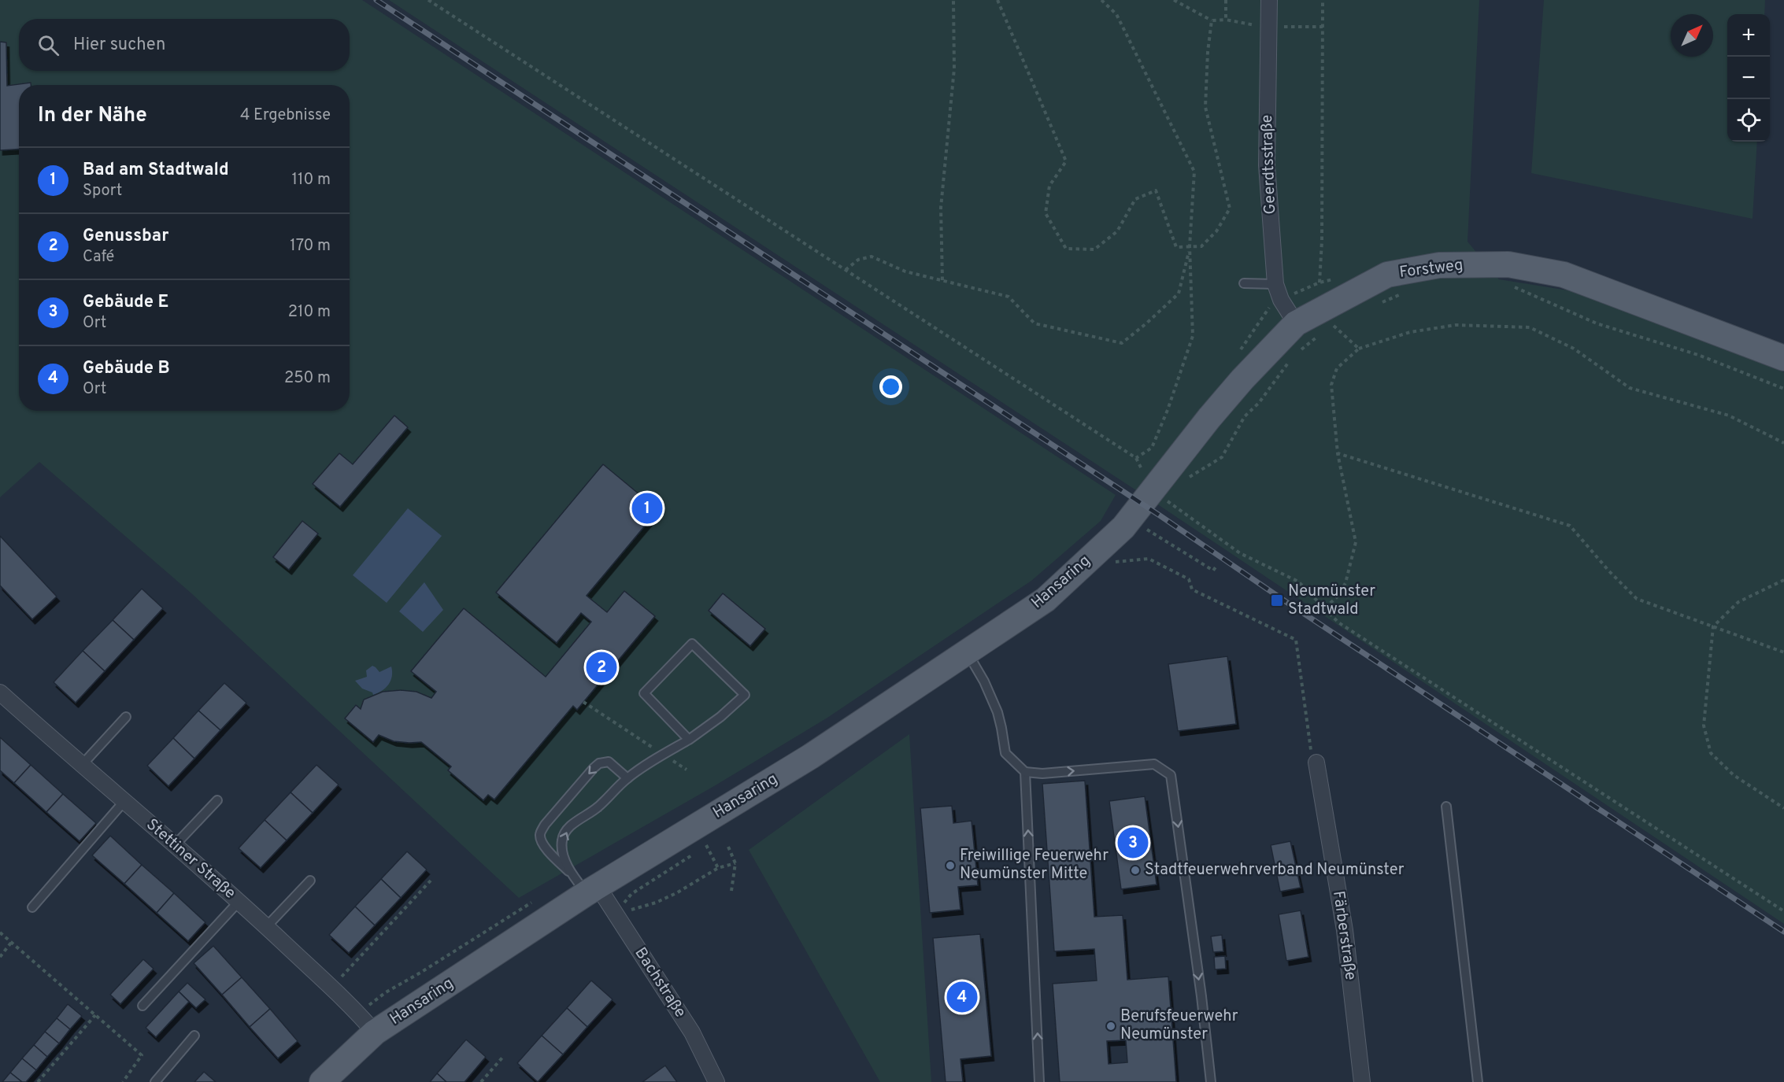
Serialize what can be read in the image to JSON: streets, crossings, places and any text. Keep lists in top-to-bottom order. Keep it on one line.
{"streets":{"main road":["Forstweg","Hansaring"],"street":["Geerdtsstraße","Stettiner Straße","Färberstraße","Bachstraße"]},"crossings":[["Geerdtsstraße","Forstweg"],["Forstweg","Hansaring"],["Hansaring","Stettiner Straße"],["Hansaring","Bachstraße"]],"places":{"transit":["Neumünster Stadtwald"],"other":["Freiwillige Feuerwehr Neumünster Mitte","Stadtfeuerwehrverband Neumünster","Berufsfeuerwehr Neumünster"]},"north":"top right","page":{"map_buttons":["+","−"],"search":"Hier suchen","heading":["In der Nähe","4 Ergebnisse"],"list":[{"mark":"1","name":"Bad am Stadtwald","note":"Sport","value":"110 m"},{"mark":"2","name":"Genussbar","note":"Café","value":"170 m"},{"mark":"3","name":"Gebäude E","note":"Ort","value":"210 m"},{"mark":"4","name":"Gebäude B","note":"Ort","value":"250 m"}],"pins":["1","2","3","4"]}}
